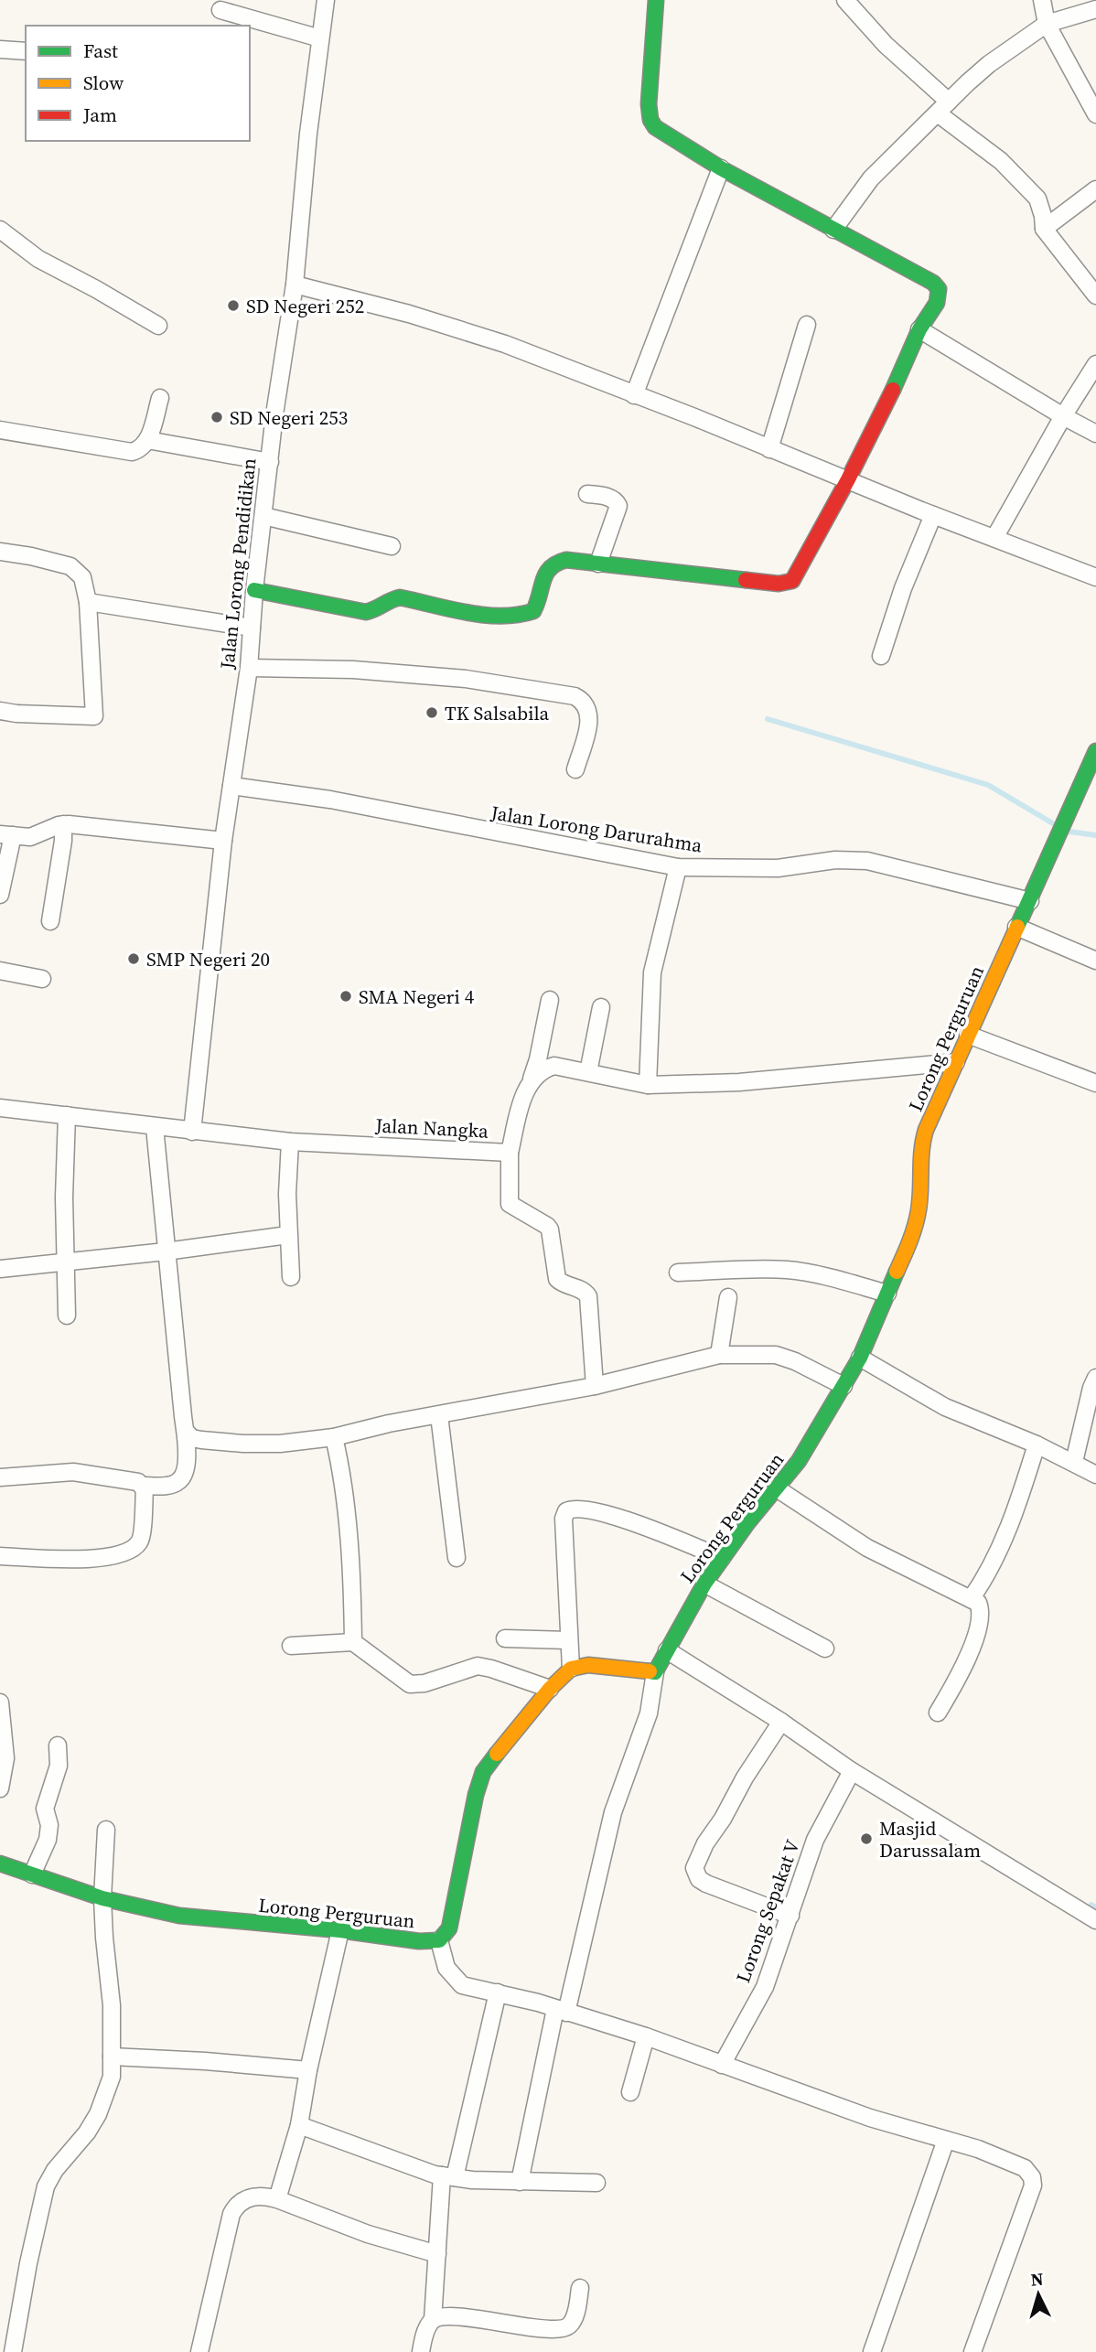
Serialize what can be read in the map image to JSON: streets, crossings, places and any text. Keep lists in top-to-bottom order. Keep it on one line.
{"streets":{"street":["Jalan Lorong Pendidikan","Jalan Lorong Darurahma","Lorong Perguruan","Jalan Nangka","Lorong Sepakat V"]},"crossings":[["Jalan Lorong Pendidikan","Jalan Lorong Darurahma"],["Jalan Lorong Pendidikan","Jalan Nangka"],["Jalan Lorong Darurahma","Lorong Perguruan"]],"places":["SD Negeri 252","SD Negeri 253","TK Salsabila","SMP Negeri 20","SMA Negeri 4","Masjid Darussalam"],"legend":["Fast","Slow","Jam"],"north":"top"}
